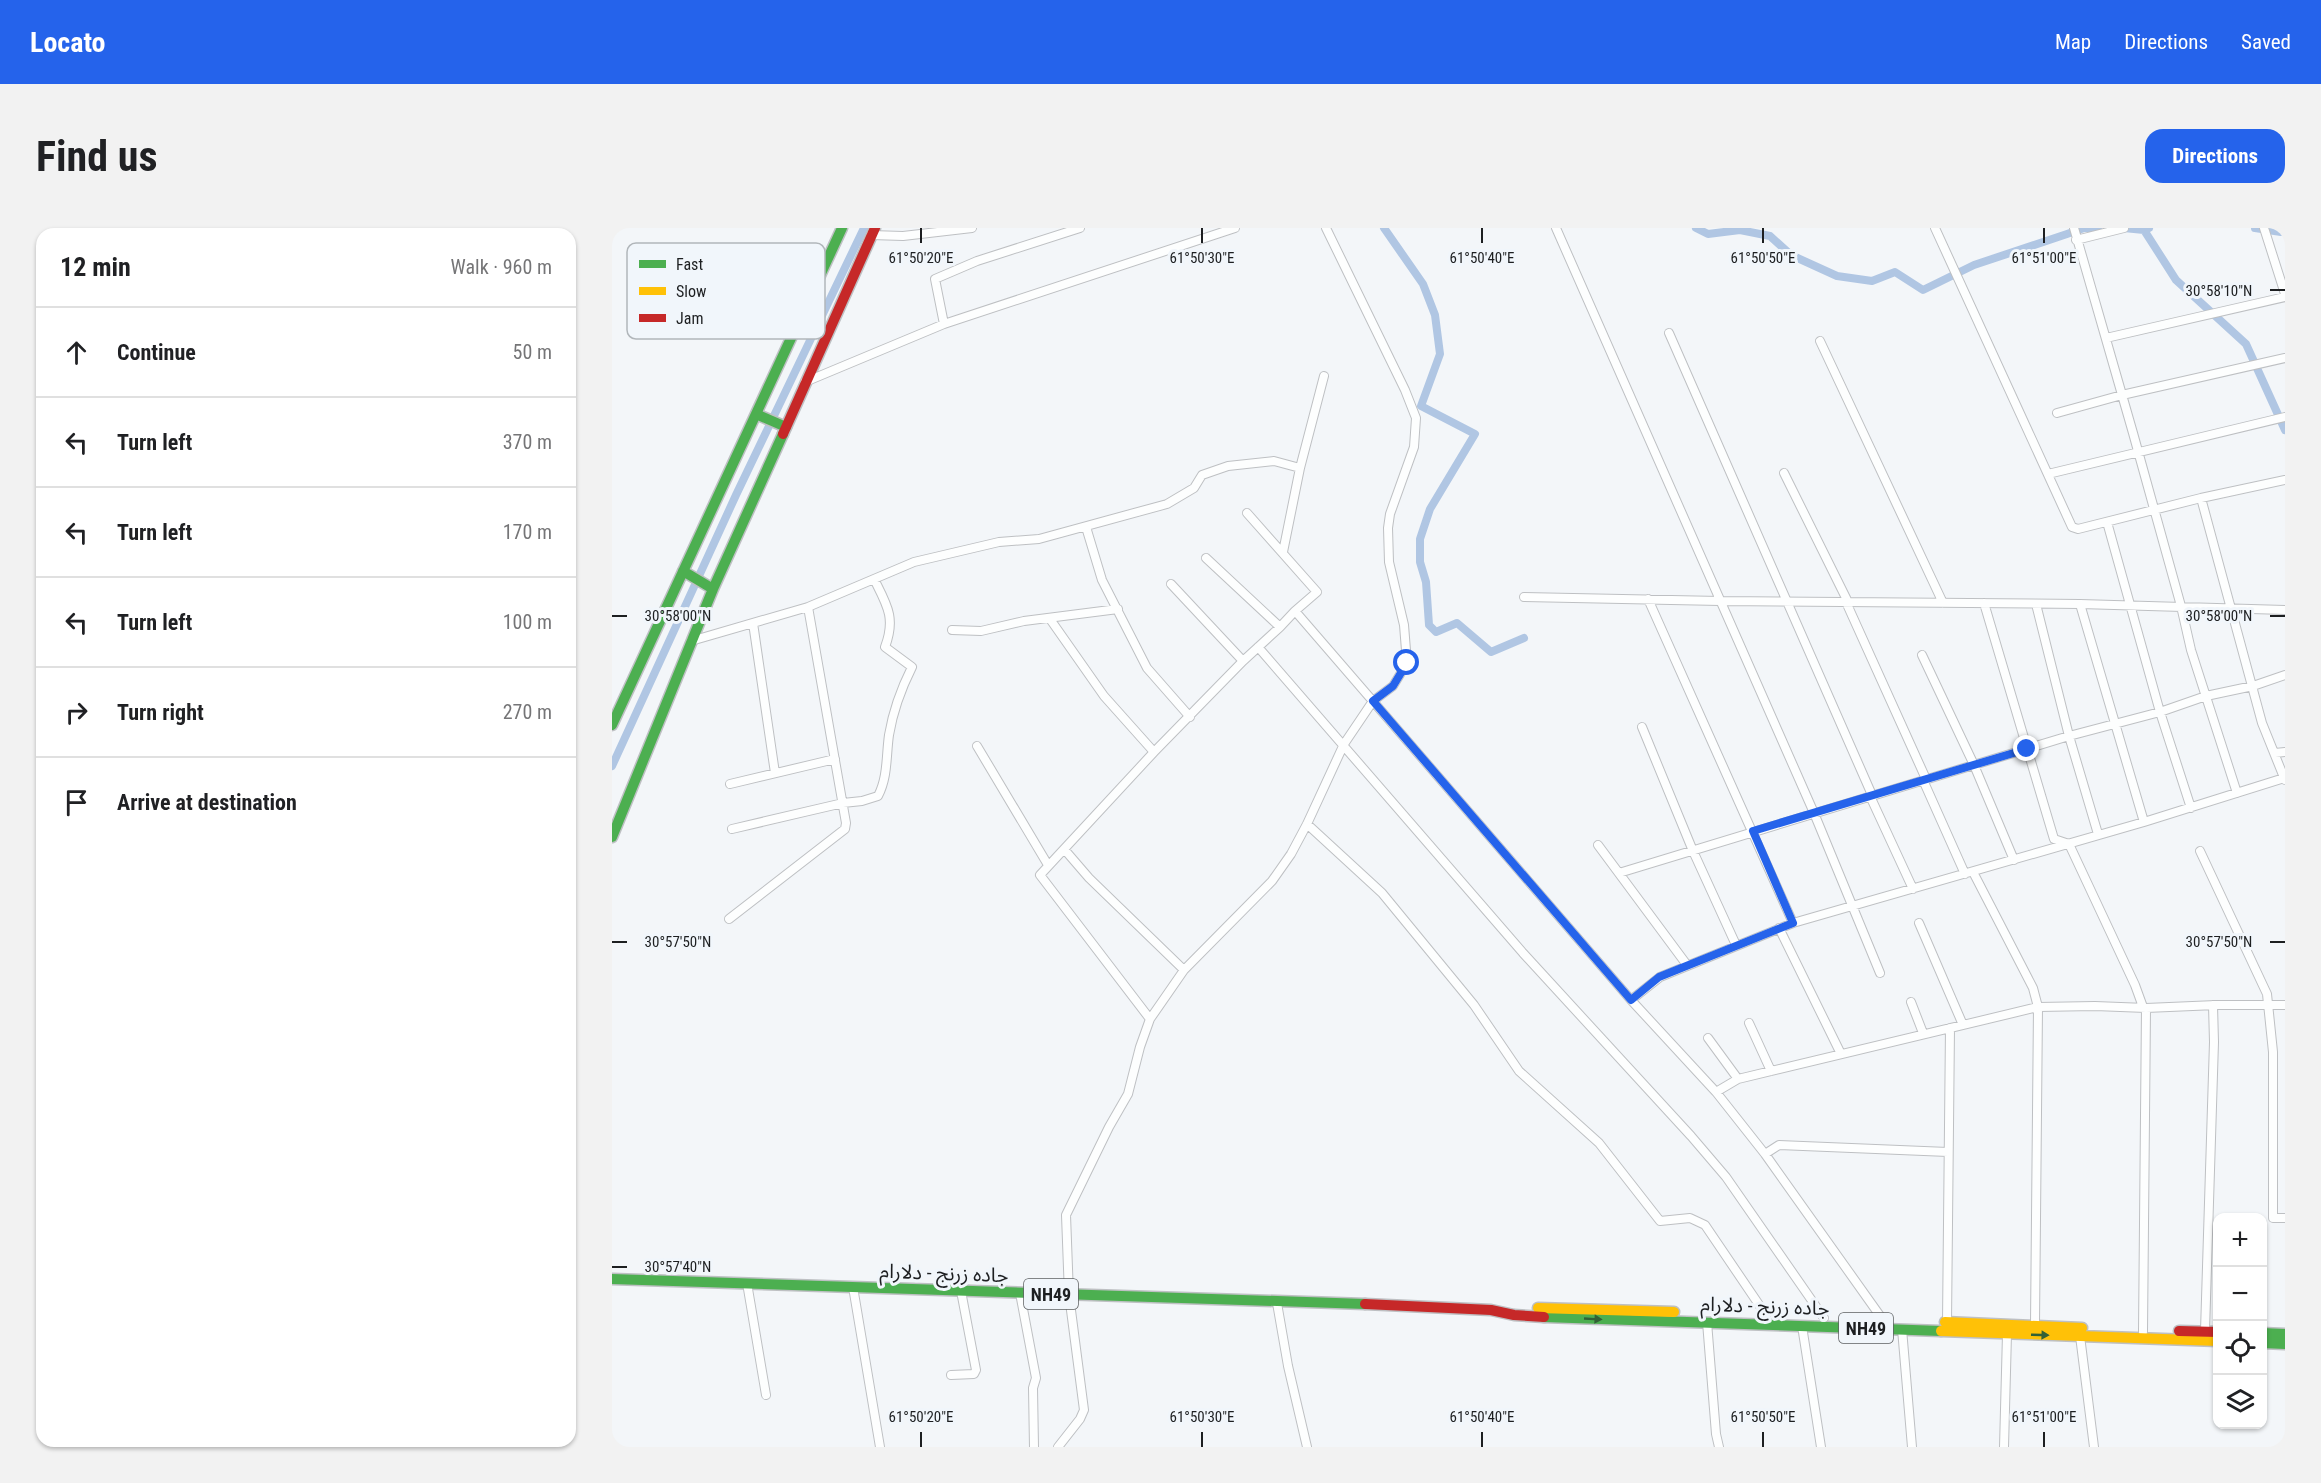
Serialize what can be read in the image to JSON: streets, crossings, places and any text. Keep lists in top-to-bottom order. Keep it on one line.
{"streets":{"main road":["جاده زرنج - دلارام","NH49"]},"legend":["Fast","Slow","Jam"],"page":{"header":"Locato","nav":["Map","Directions","Saved"],"buttons":"Directions","title":"Find us","heading":["12 min","Walk · 960 m"],"list":[["Continue","50 m"],["Turn left","370 m"],["Turn left","170 m"],["Turn left","100 m"],["Turn right","270 m"],"Arrive at destination"],"map_buttons":["+","−"]},"coordinates":["61°50'20\"E","61°50'30\"E","61°50'40\"E","61°50'50\"E","61°51'00\"E","30°58'10\"N","30°58'00\"N","30°57'50\"N","30°57'40\"N"]}
